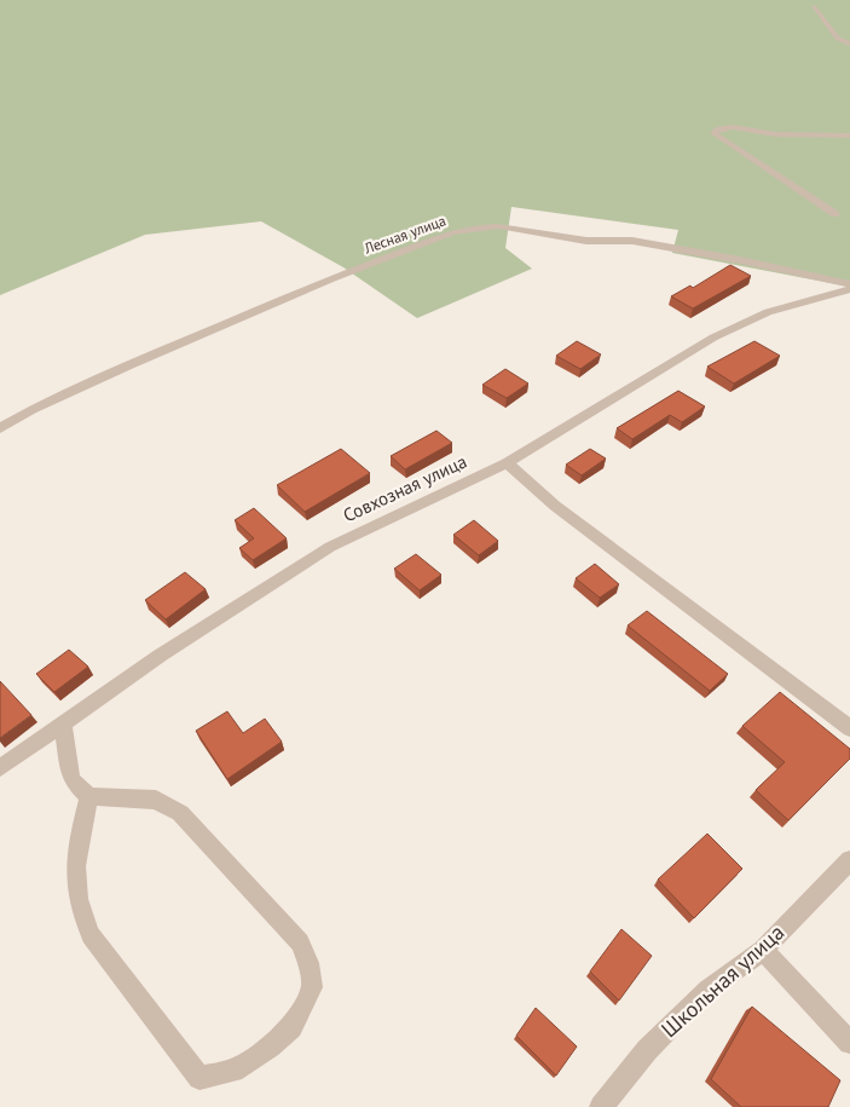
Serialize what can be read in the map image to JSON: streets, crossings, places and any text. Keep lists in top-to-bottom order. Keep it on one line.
{"streets":{"street":["Лесная улица","Совхозная улица","Школьная улица"]},"crossings":[["Лесная улица","Совхозная улица"]]}
